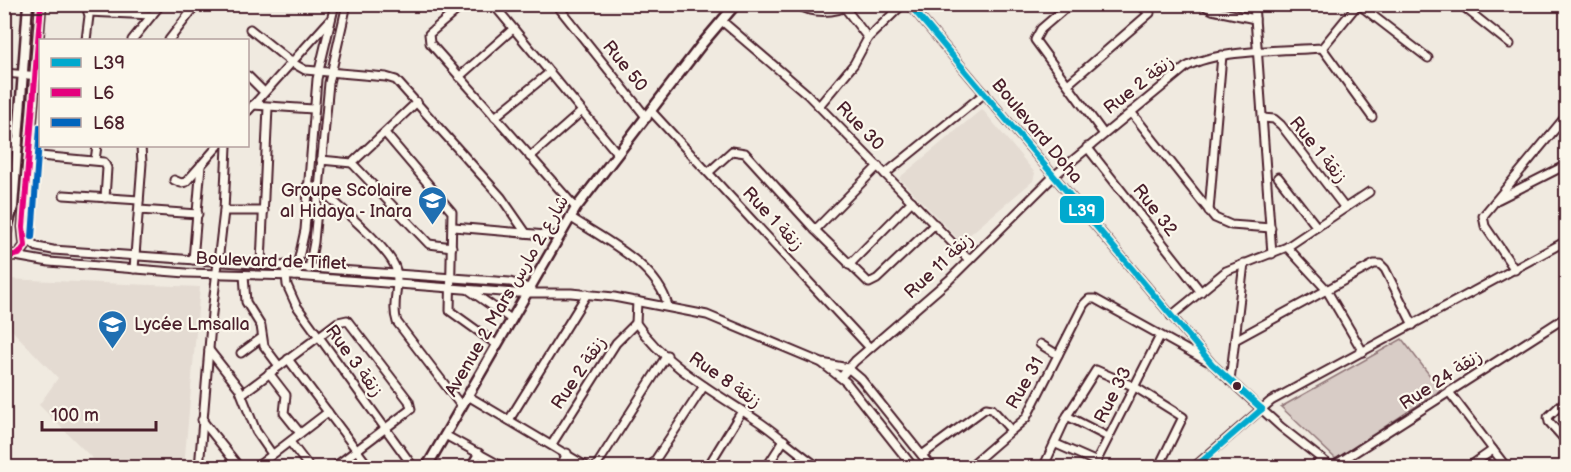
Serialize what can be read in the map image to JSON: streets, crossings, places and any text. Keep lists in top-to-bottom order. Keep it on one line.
{"streets":{"street":["Rue 50","Rue 2 زنقة","Rue 30","Boulevard Doha","Rue 1 زنقة","Rue 32","Boulevard de Tiflet","Rue 11 زنقة","Avenue 2 Mars شارع 2 مارس","Rue 3 زنقة","Rue 8 زنقة","Rue 24 زنقة","Rue 31","Rue 33"]},"crossings":[["Rue 50","Rue 1 زنقة"],["Rue 50","Avenue 2 Mars شارع 2 مارس"],["Rue 2 زنقة","Boulevard Doha"],["Rue 2 زنقة","Rue 32"],["Rue 2 زنقة","Rue 11 زنقة"],["Rue 2 زنقة","Rue 8 زنقة"],["Rue 30","Rue 11 زنقة"],["Rue 30","Avenue 2 Mars شارع 2 مارس"],["Boulevard Doha","Rue 11 زنقة"],["Boulevard Doha","Rue 24 زنقة"],["Rue 1 زنقة","Rue 11 زنقة"],["Rue 1 زنقة","Avenue 2 Mars شارع 2 مارس"],["Boulevard de Tiflet","Avenue 2 Mars شارع 2 مارس"],["Boulevard de Tiflet","Rue 3 زنقة"],["Rue 31","Rue 33"]],"places":{"school or university":["Groupe Scolaire al Hidaya - Inara","Lycée Lmsalla"]},"lines":["transit line L39","transit line L6","transit line L68"],"legend":["L39","L6","L68"],"scale_bar":"100 m"}
